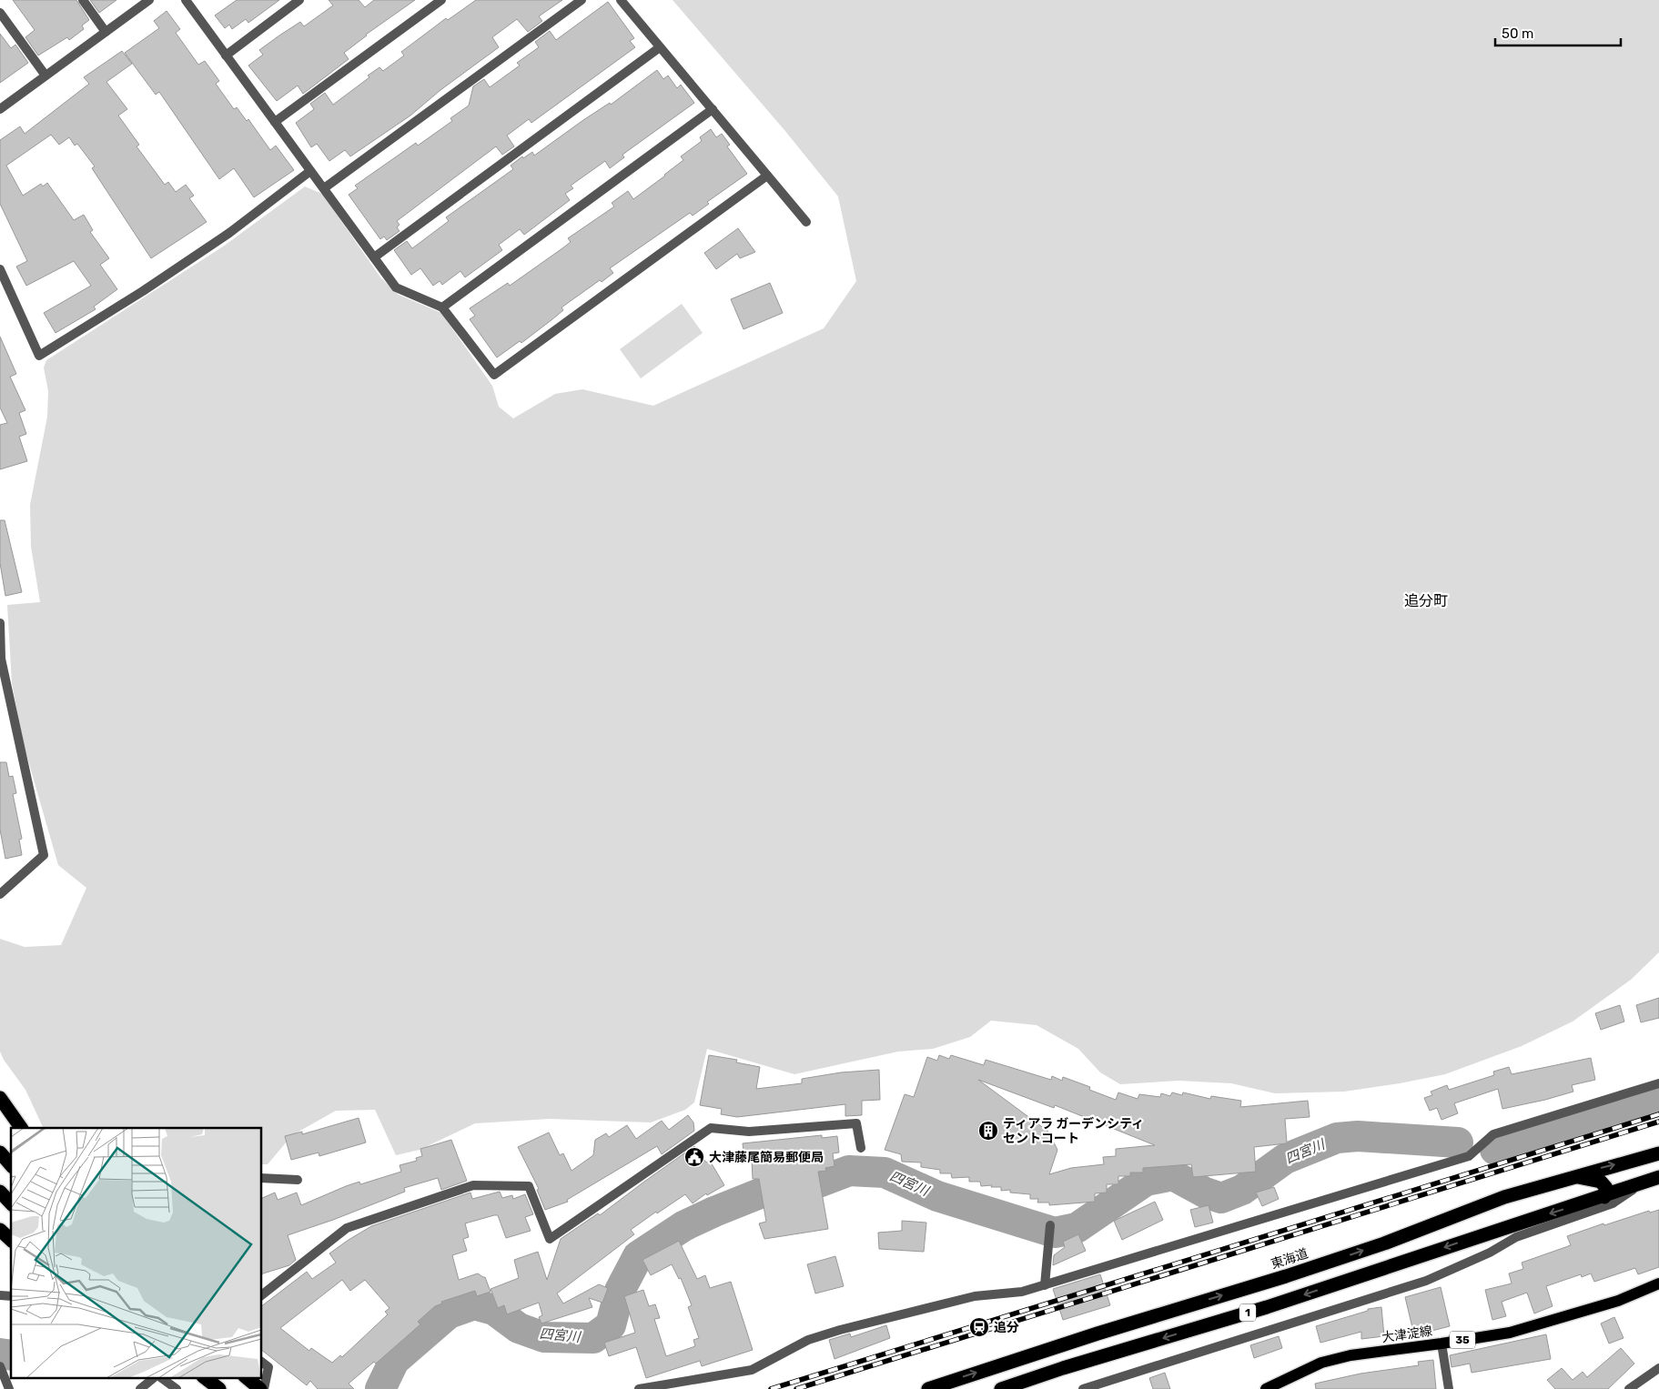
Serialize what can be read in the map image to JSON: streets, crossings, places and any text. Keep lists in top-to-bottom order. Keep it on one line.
{"streets":{"highway":["東海道","1"],"main road":["大津淀線","35"]},"crossings":[["東海道","1"]],"districts":["追分町"],"water":["四宮川"],"places":{"building":["ティアラ ガーデンシティ セントコート"],"public building":["大津藤尾簡易郵便局"],"station":["追分"]},"scale_bar":"50 m"}
